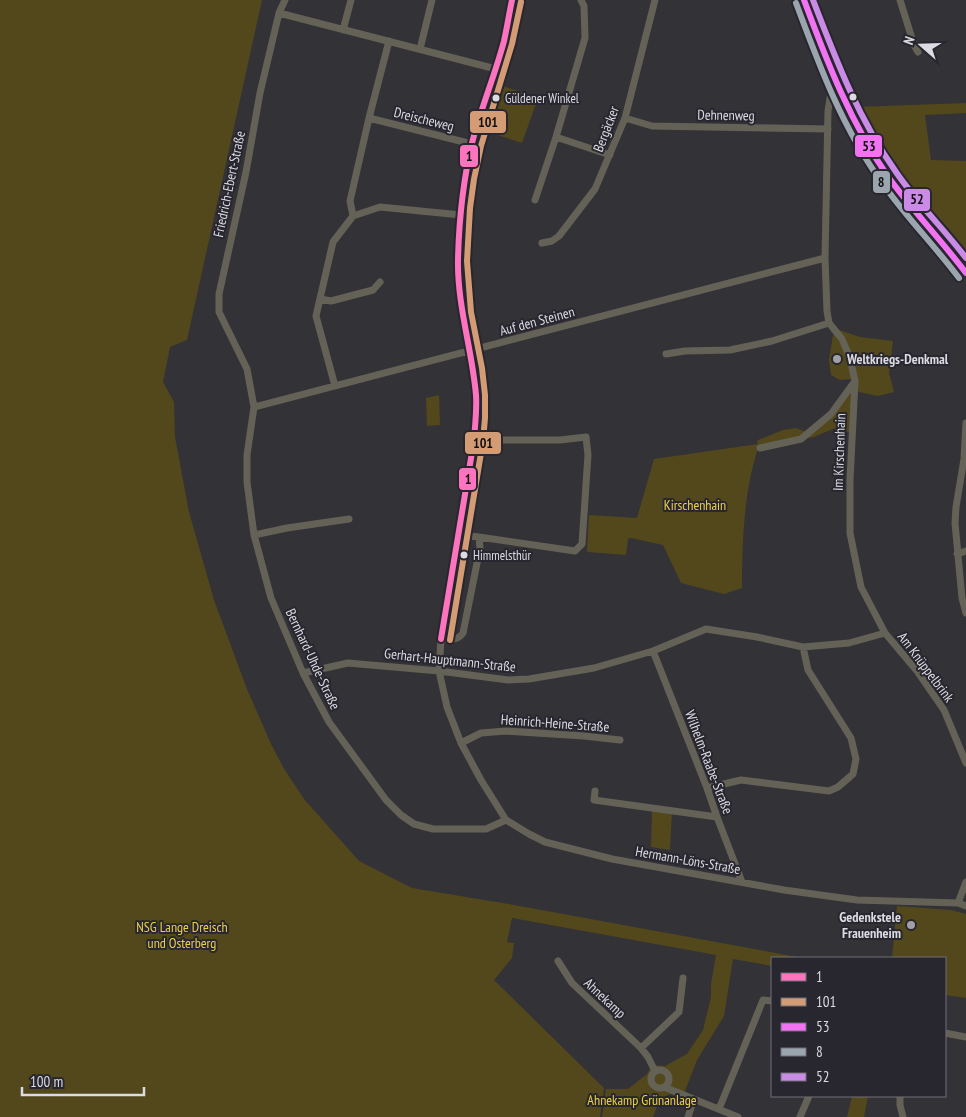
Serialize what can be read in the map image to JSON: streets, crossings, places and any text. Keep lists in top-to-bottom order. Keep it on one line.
{"streets":{"street":["Dehnenweg","Dreischeweg","Bergäcker","Friedrich-Ebert-Straße","Auf den Steinen","Im Kirschenhain","Bernhard-Uhde-Straße","Gerhart-Hauptmann-Straße","Am Knüppelbrink","Heinrich-Heine-Straße","Wilhelm-Raabe-Straße","Hermann-Löns-Straße","Ahnekamp"]},"crossings":[["Dehnenweg","Bergäcker"],["Friedrich-Ebert-Straße","Bernhard-Uhde-Straße"],["Auf den Steinen","Bernhard-Uhde-Straße"],["Im Kirschenhain","Am Knüppelbrink"],["Bernhard-Uhde-Straße","Gerhart-Hauptmann-Straße"],["Bernhard-Uhde-Straße","Hermann-Löns-Straße"],["Gerhart-Hauptmann-Straße","Am Knüppelbrink"],["Gerhart-Hauptmann-Straße","Wilhelm-Raabe-Straße"],["Wilhelm-Raabe-Straße","Hermann-Löns-Straße"]],"parks":["Kirschenhain","NSG Lange Dreisch und Osterberg","Ahnekamp Grünanlage"],"places":["Güldener Winkel","Weltkriegs-Denkmal","Himmelsthür","Gedenkstele Frauenheim"],"lines":["transit line 1","transit line 53","transit line 52","transit line 101","transit line 8"],"legend":["1","101","53","8","52"],"scale_bar":"100 m","north":"left"}
